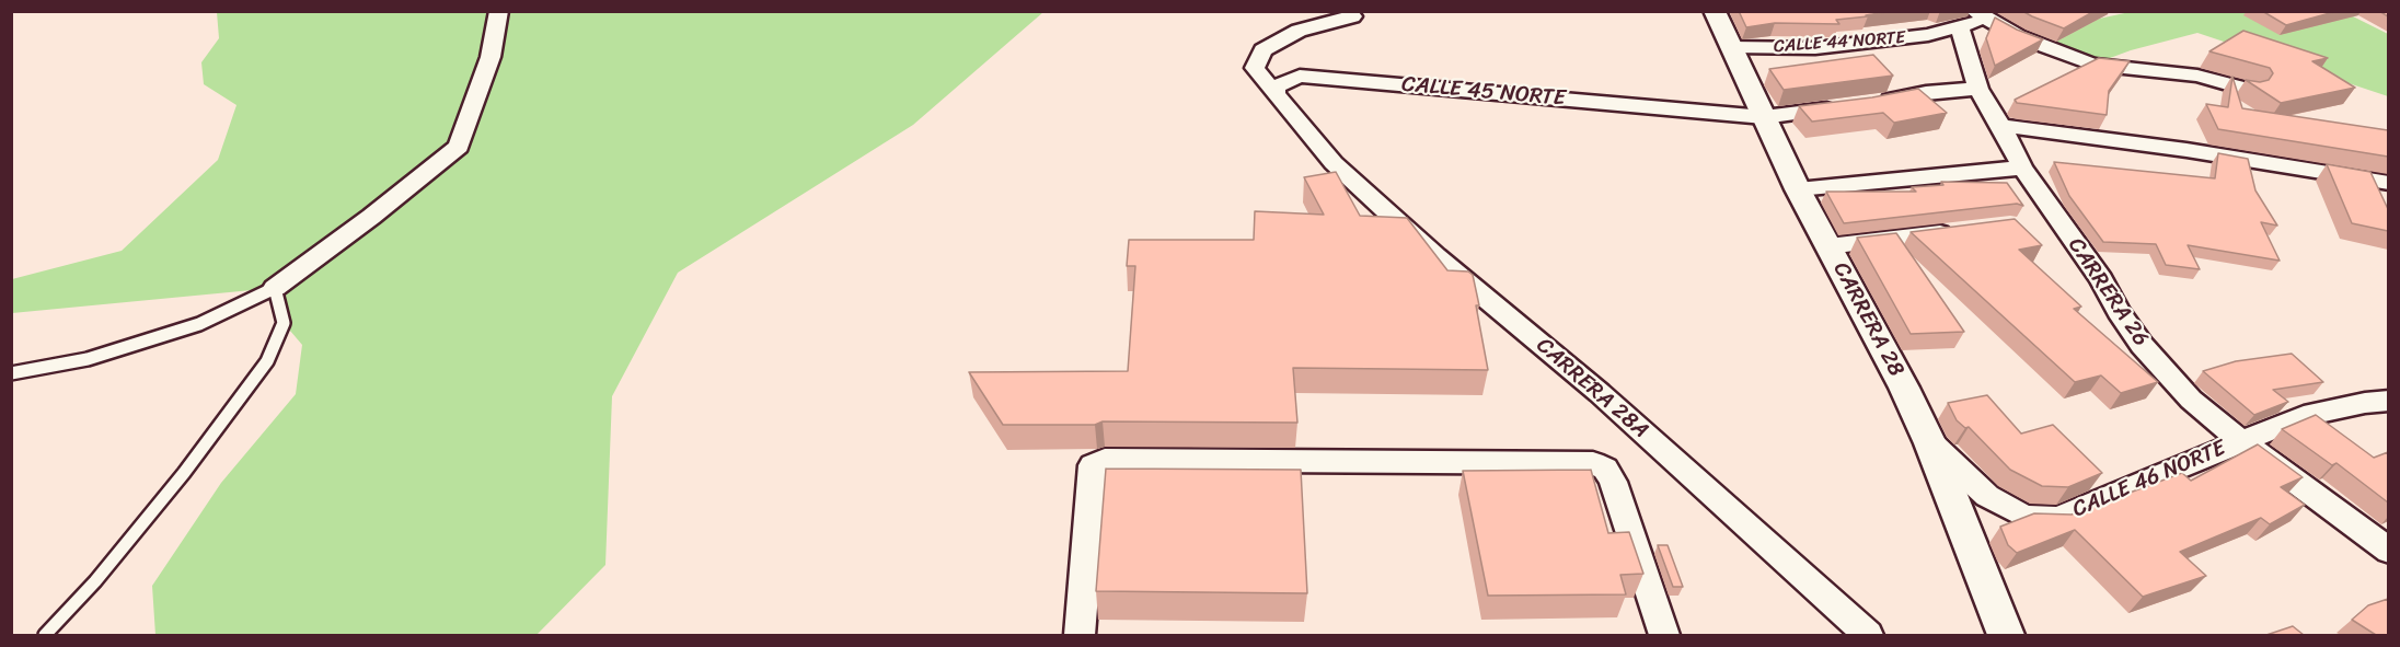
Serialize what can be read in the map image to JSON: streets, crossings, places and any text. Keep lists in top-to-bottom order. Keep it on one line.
{"streets":{"street":["CALLE 44 NORTE","CALLE 45 NORTE","CARRERA 26","CARRERA 28","CARRERA 28A","CALLE 46 NORTE"]},"crossings":[["CALLE 44 NORTE","CARRERA 26"],["CALLE 44 NORTE","CARRERA 28"],["CALLE 45 NORTE","CARRERA 28"],["CALLE 45 NORTE","CARRERA 28A"],["CARRERA 26","CALLE 46 NORTE"],["CARRERA 28","CALLE 46 NORTE"]]}
